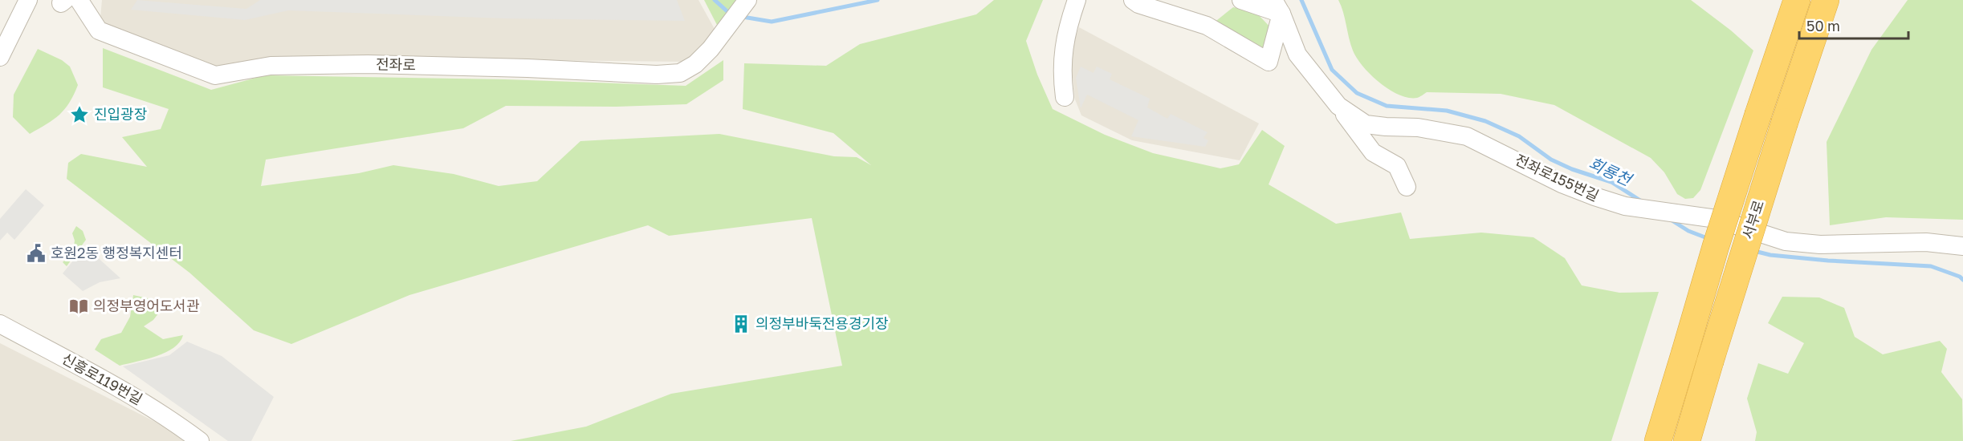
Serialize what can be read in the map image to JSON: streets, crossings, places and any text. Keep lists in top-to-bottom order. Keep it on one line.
{"streets":{"highway":["서부로"],"street":["전좌로","전좌로155번길","신흥로119번길"]},"water":["회룡천"],"places":{"place":["진입광장"],"public building":["호원2동 행정복지센터"],"library":["의정부영어도서관"],"building":["의정부바둑전용경기장"]},"scale_bar":"50 m"}
